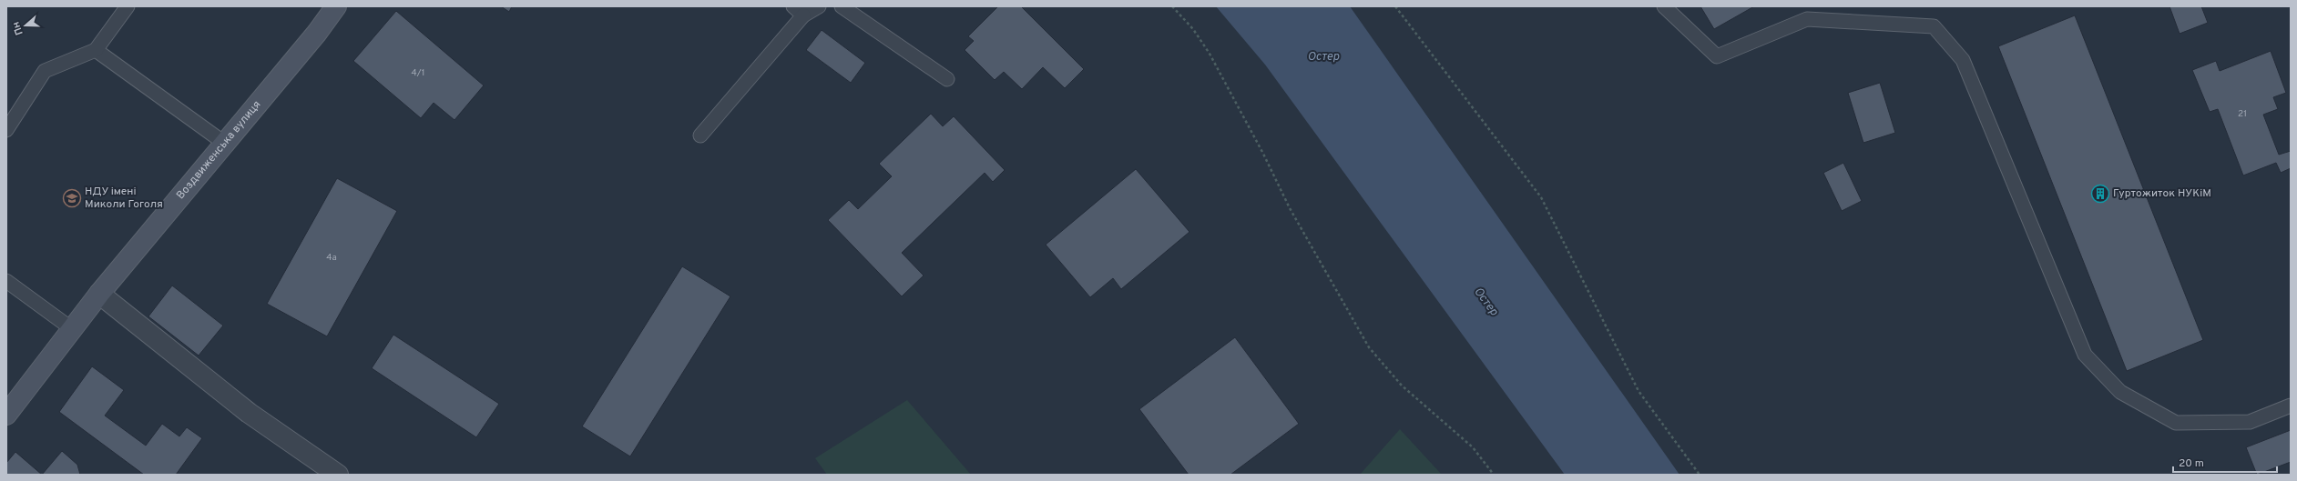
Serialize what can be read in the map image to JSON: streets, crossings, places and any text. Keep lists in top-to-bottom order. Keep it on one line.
{"streets":{"street":["Воздвиженська вулиця"]},"water":["Остер"],"places":{"building":["Гуртожиток НУКіМ"],"school or university":["НДУ імені Миколи Гоголя"]},"house_numbers":["4/1","21","4а"],"scale_bar":"20 m","north":"left"}
